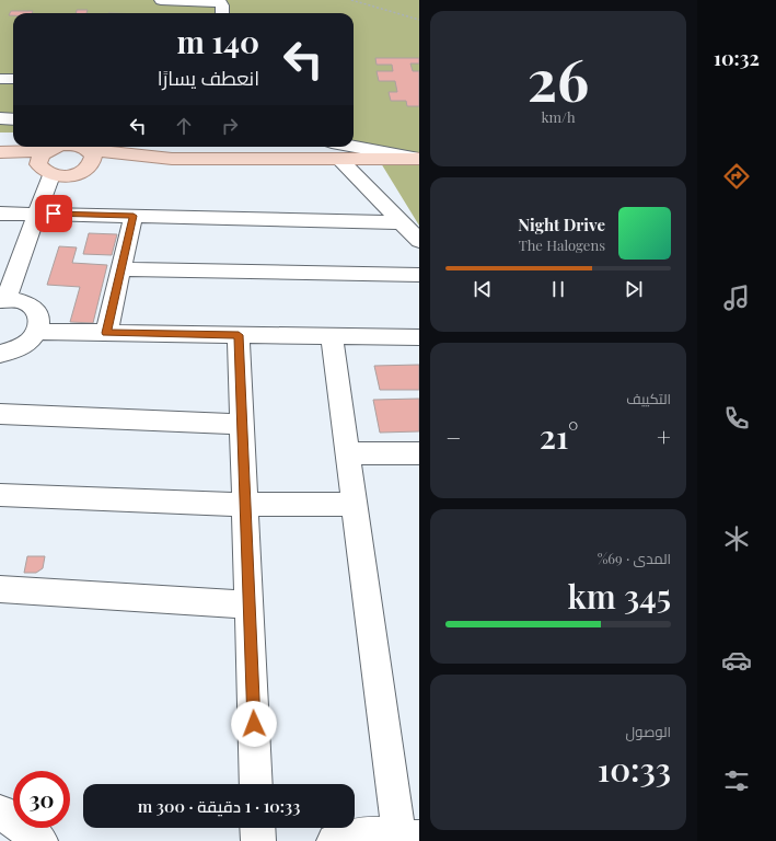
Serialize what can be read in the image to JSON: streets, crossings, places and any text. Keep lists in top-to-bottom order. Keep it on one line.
{"page":{"tabs":"10:32","tile":[["26","km/h"],"التكييف",["المدى · 69%","345 km"],["الوصول","10:33"]],"turn":["140 m","انعطف يسارًا"],"song":["Night Drive","The Halogens"],"heat":["−","21°","+"],"limit":"30","trip":"10:33 · 1 دقيقة · 300 m"}}
